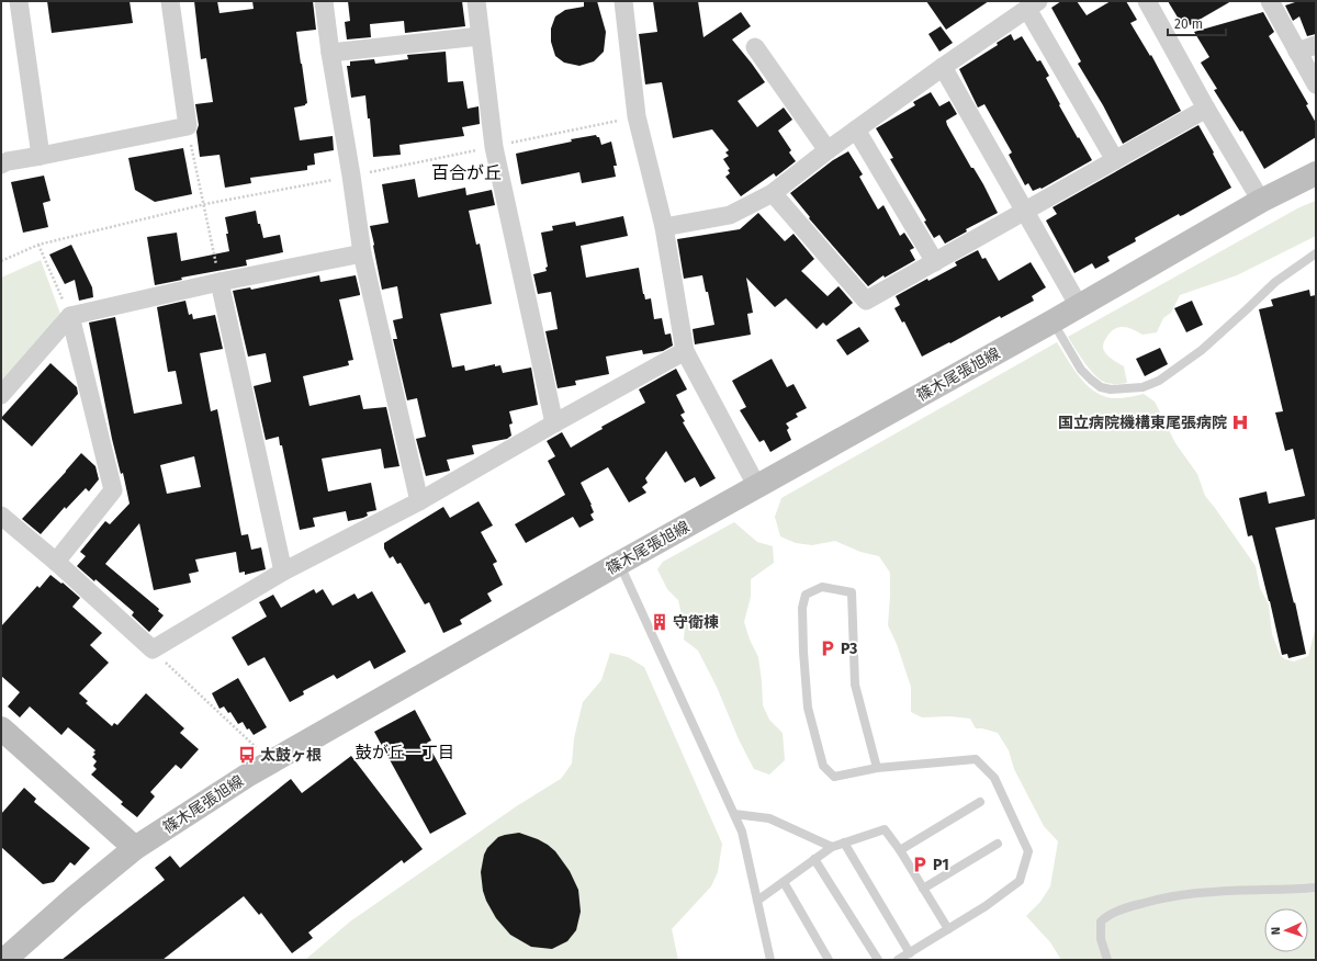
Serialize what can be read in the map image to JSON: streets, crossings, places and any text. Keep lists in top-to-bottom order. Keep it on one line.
{"streets":{"main road":["篠木尾張旭線"]},"districts":["百合が丘","鼓が丘一丁目"],"places":{"hospital":["国立病院機構東尾張病院"],"building":["守衛棟"],"parking":["P3","P1"],"bus stop":["太鼓ヶ根"]},"scale_bar":"20 m","north":"left"}
